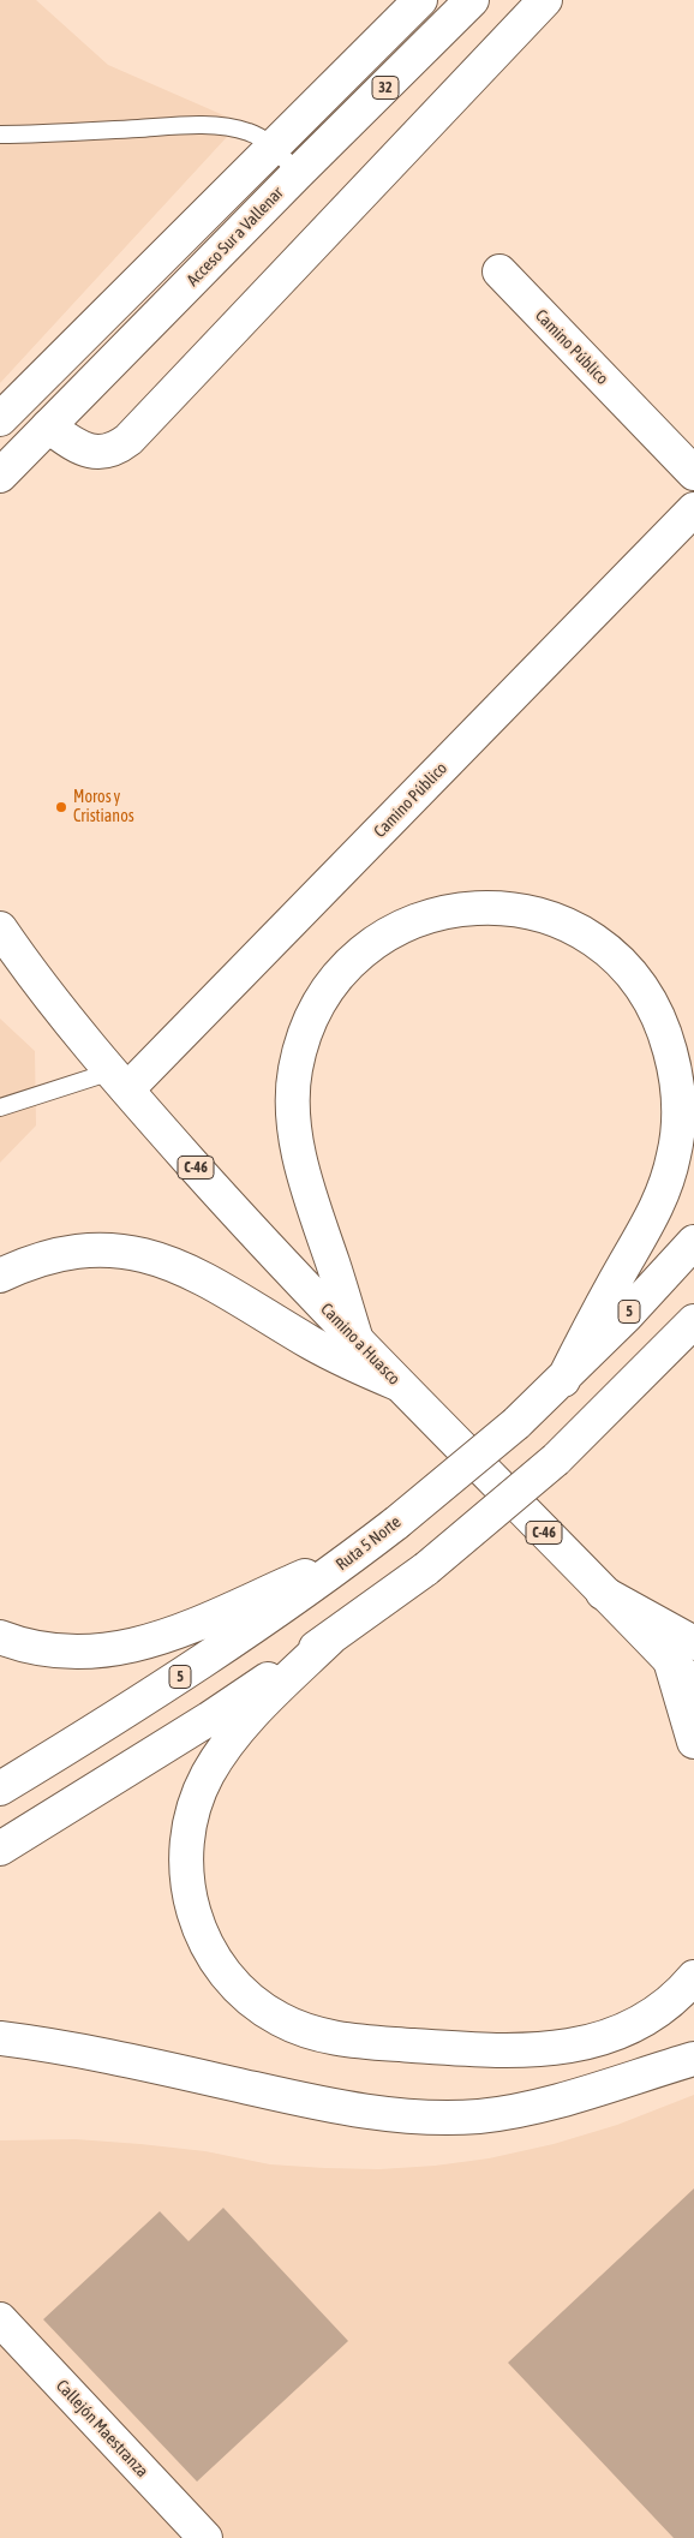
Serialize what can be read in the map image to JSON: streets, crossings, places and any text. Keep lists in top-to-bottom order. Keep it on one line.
{"streets":{"main road":["32","Acceso Sur a Vallenar","Camino Público","C-46","5","Camino a Huasco","Ruta 5 Norte","Callejón Maestranza"]},"crossings":[["Camino Público","Camino a Huasco"]],"places":["Moros y Cristianos"]}
